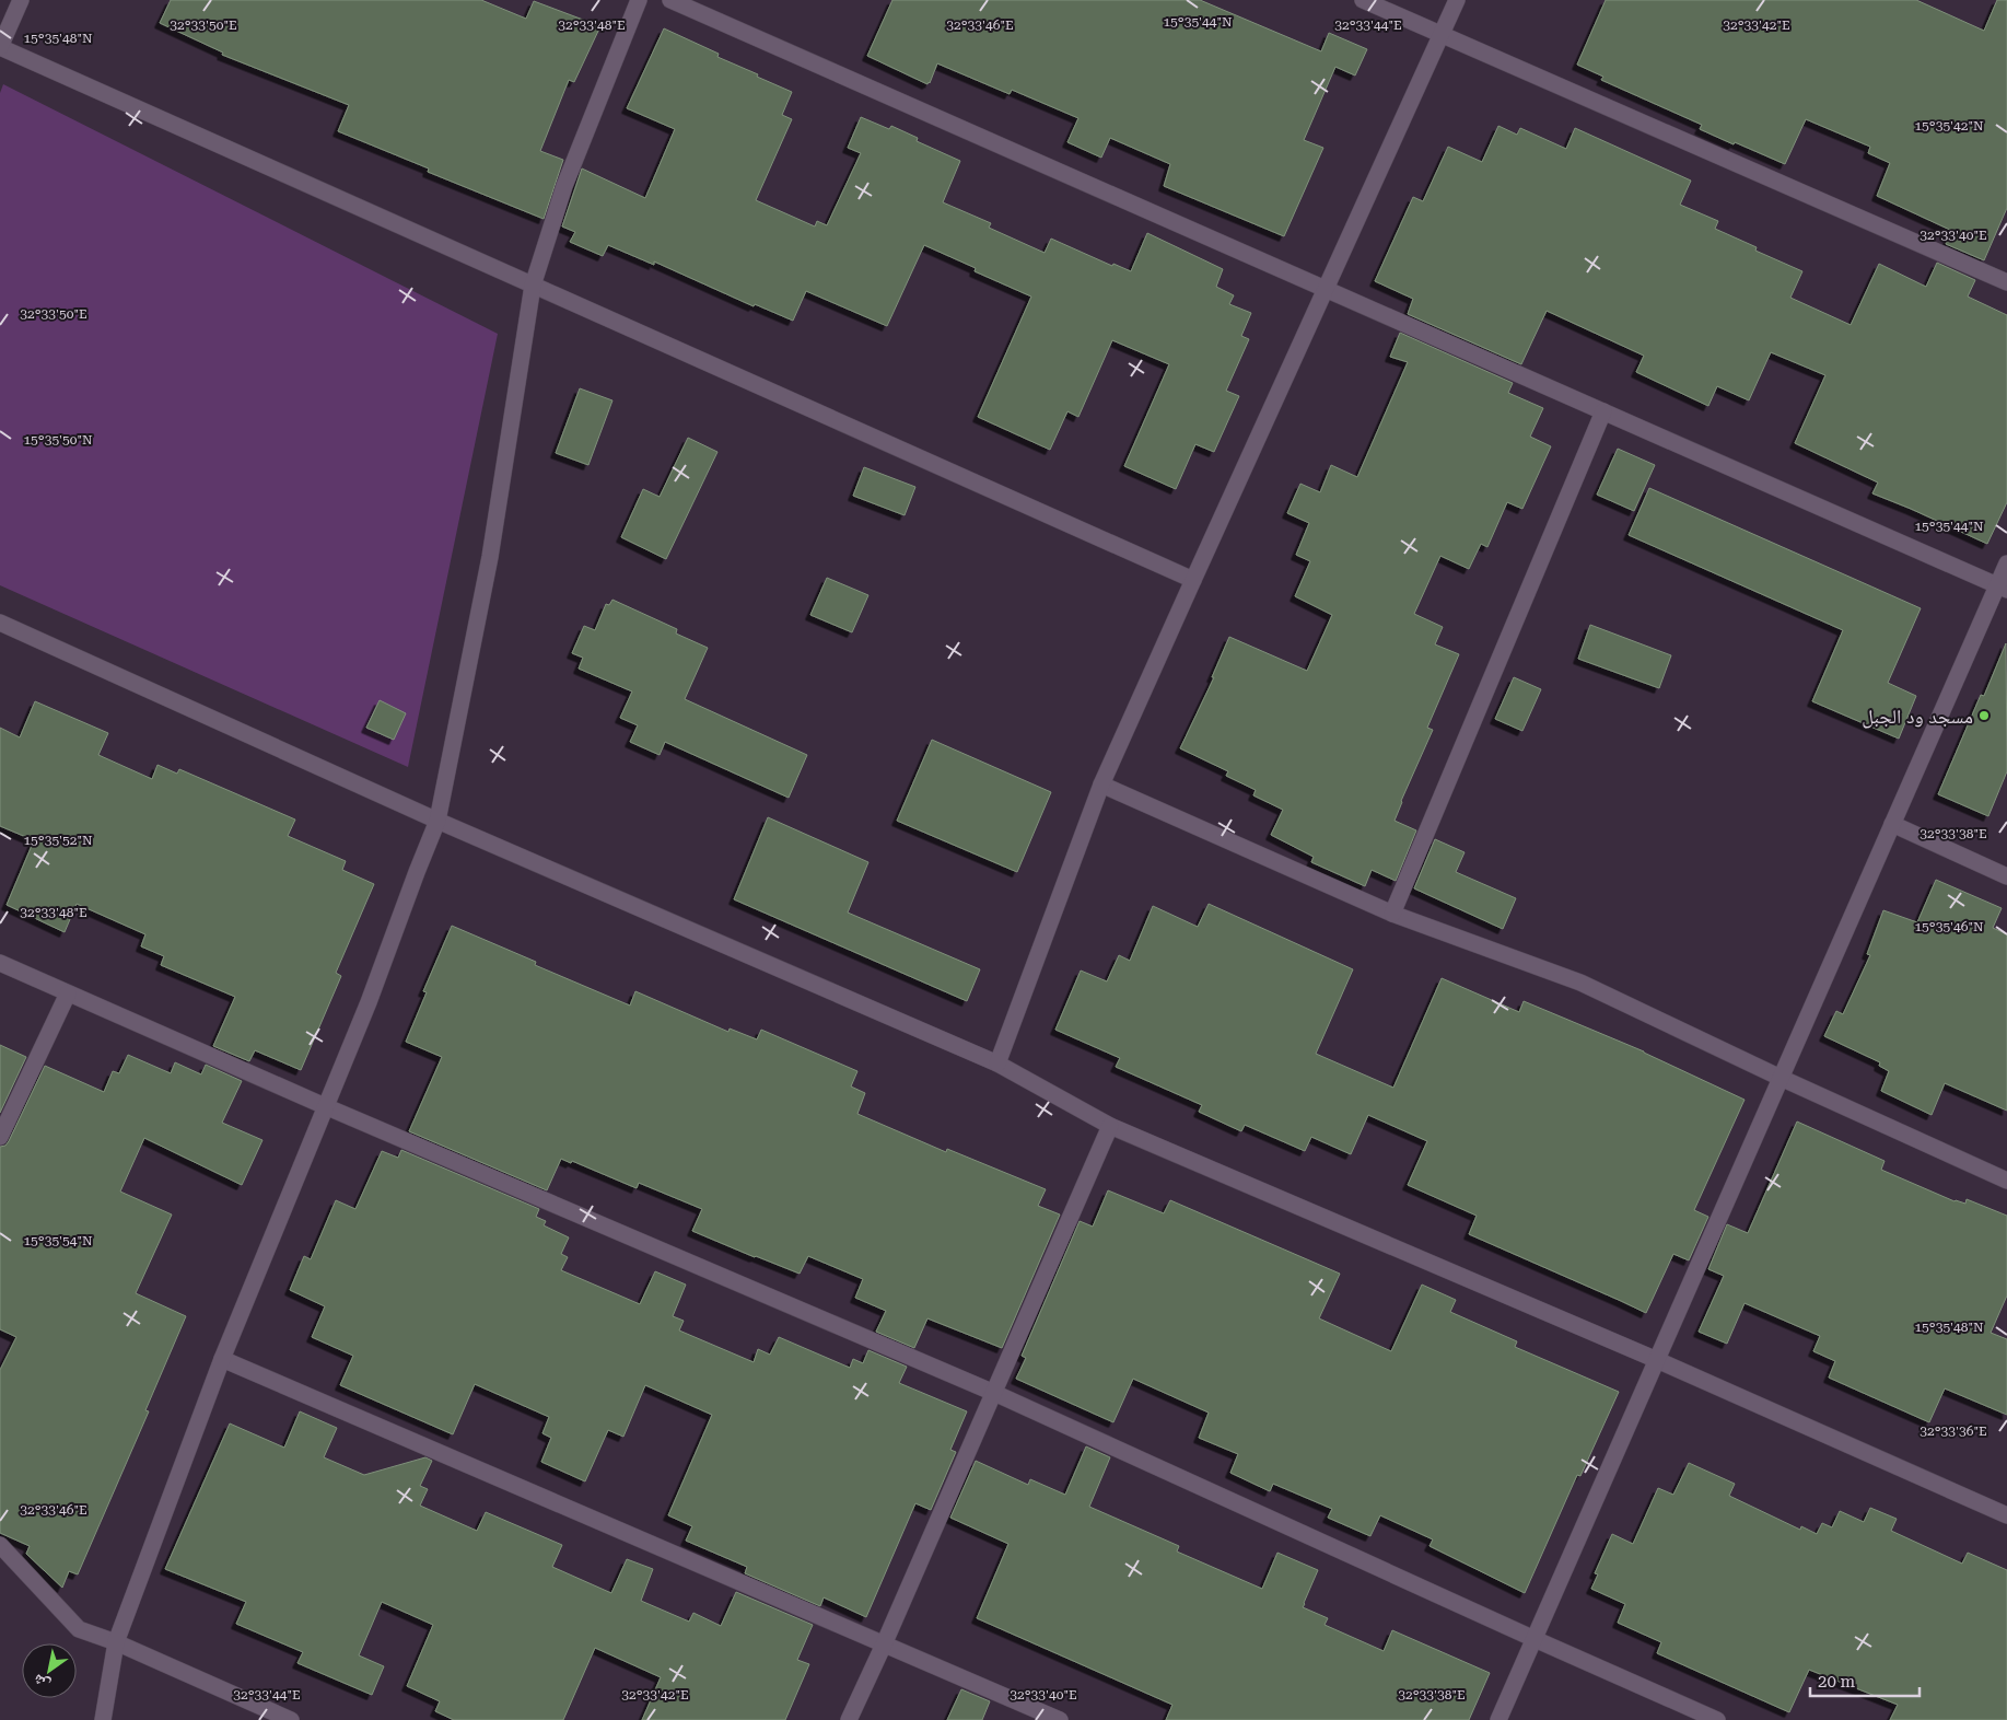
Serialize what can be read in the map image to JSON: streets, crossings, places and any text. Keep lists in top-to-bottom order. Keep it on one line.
{"places":["مسجد ود الجبل"],"scale_bar":"20 m","north":"bottom left","coordinates":["15°35'44\"N","32°33'50\"E","32°33'48\"E","32°33'46\"E","32°33'44\"E","32°33'42\"E","15°35'48\"N","15°35'42\"N","32°33'40\"E","15°35'50\"N","32°33'38\"E","15°35'52\"N","15°35'46\"N","15°35'54\"N","32°33'36\"E"]}
